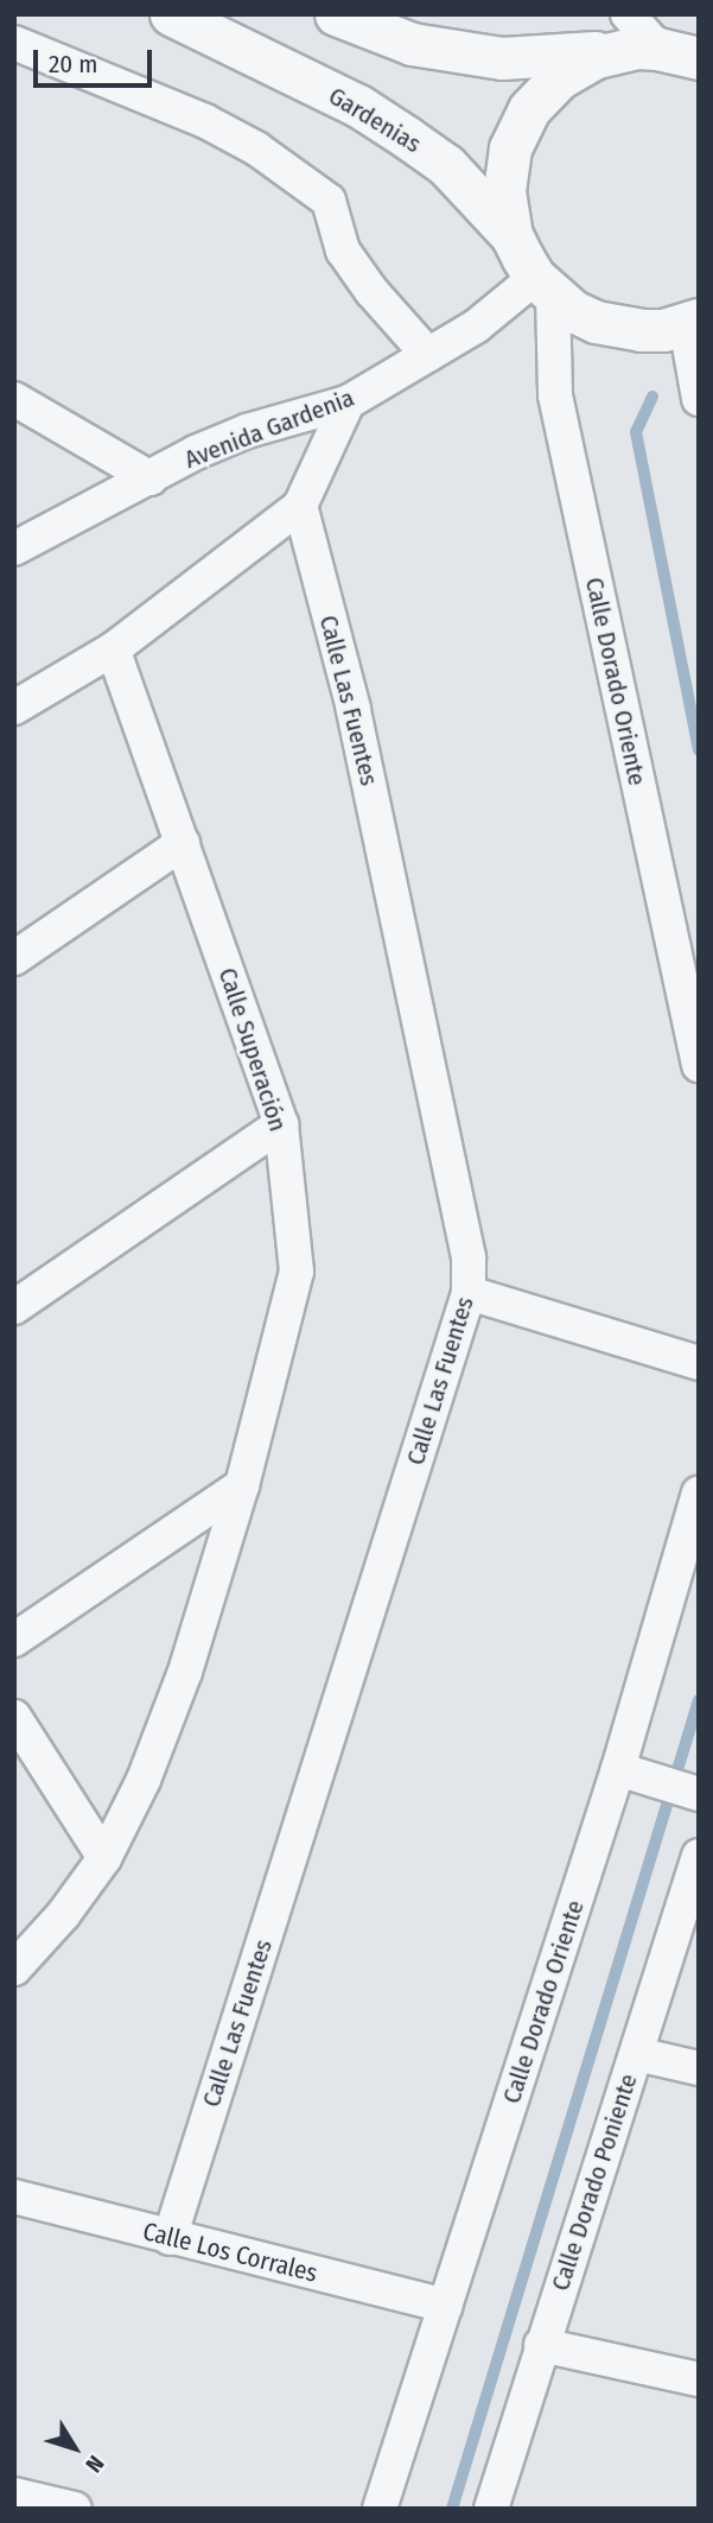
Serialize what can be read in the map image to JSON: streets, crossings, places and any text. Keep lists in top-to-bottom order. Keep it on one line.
{"streets":{"street":["Gardenias","Avenida Gardenia","Calle Dorado Oriente","Calle Las Fuentes","Calle Superación","Calle Dorado Poniente","Calle Los Corrales"]},"crossings":[["Gardenias","Avenida Gardenia"],["Gardenias","Calle Dorado Oriente"],["Avenida Gardenia","Calle Dorado Oriente"],["Calle Dorado Oriente","Calle Los Corrales"],["Calle Las Fuentes","Calle Los Corrales"]],"scale_bar":"20 m","north":"bottom right"}
